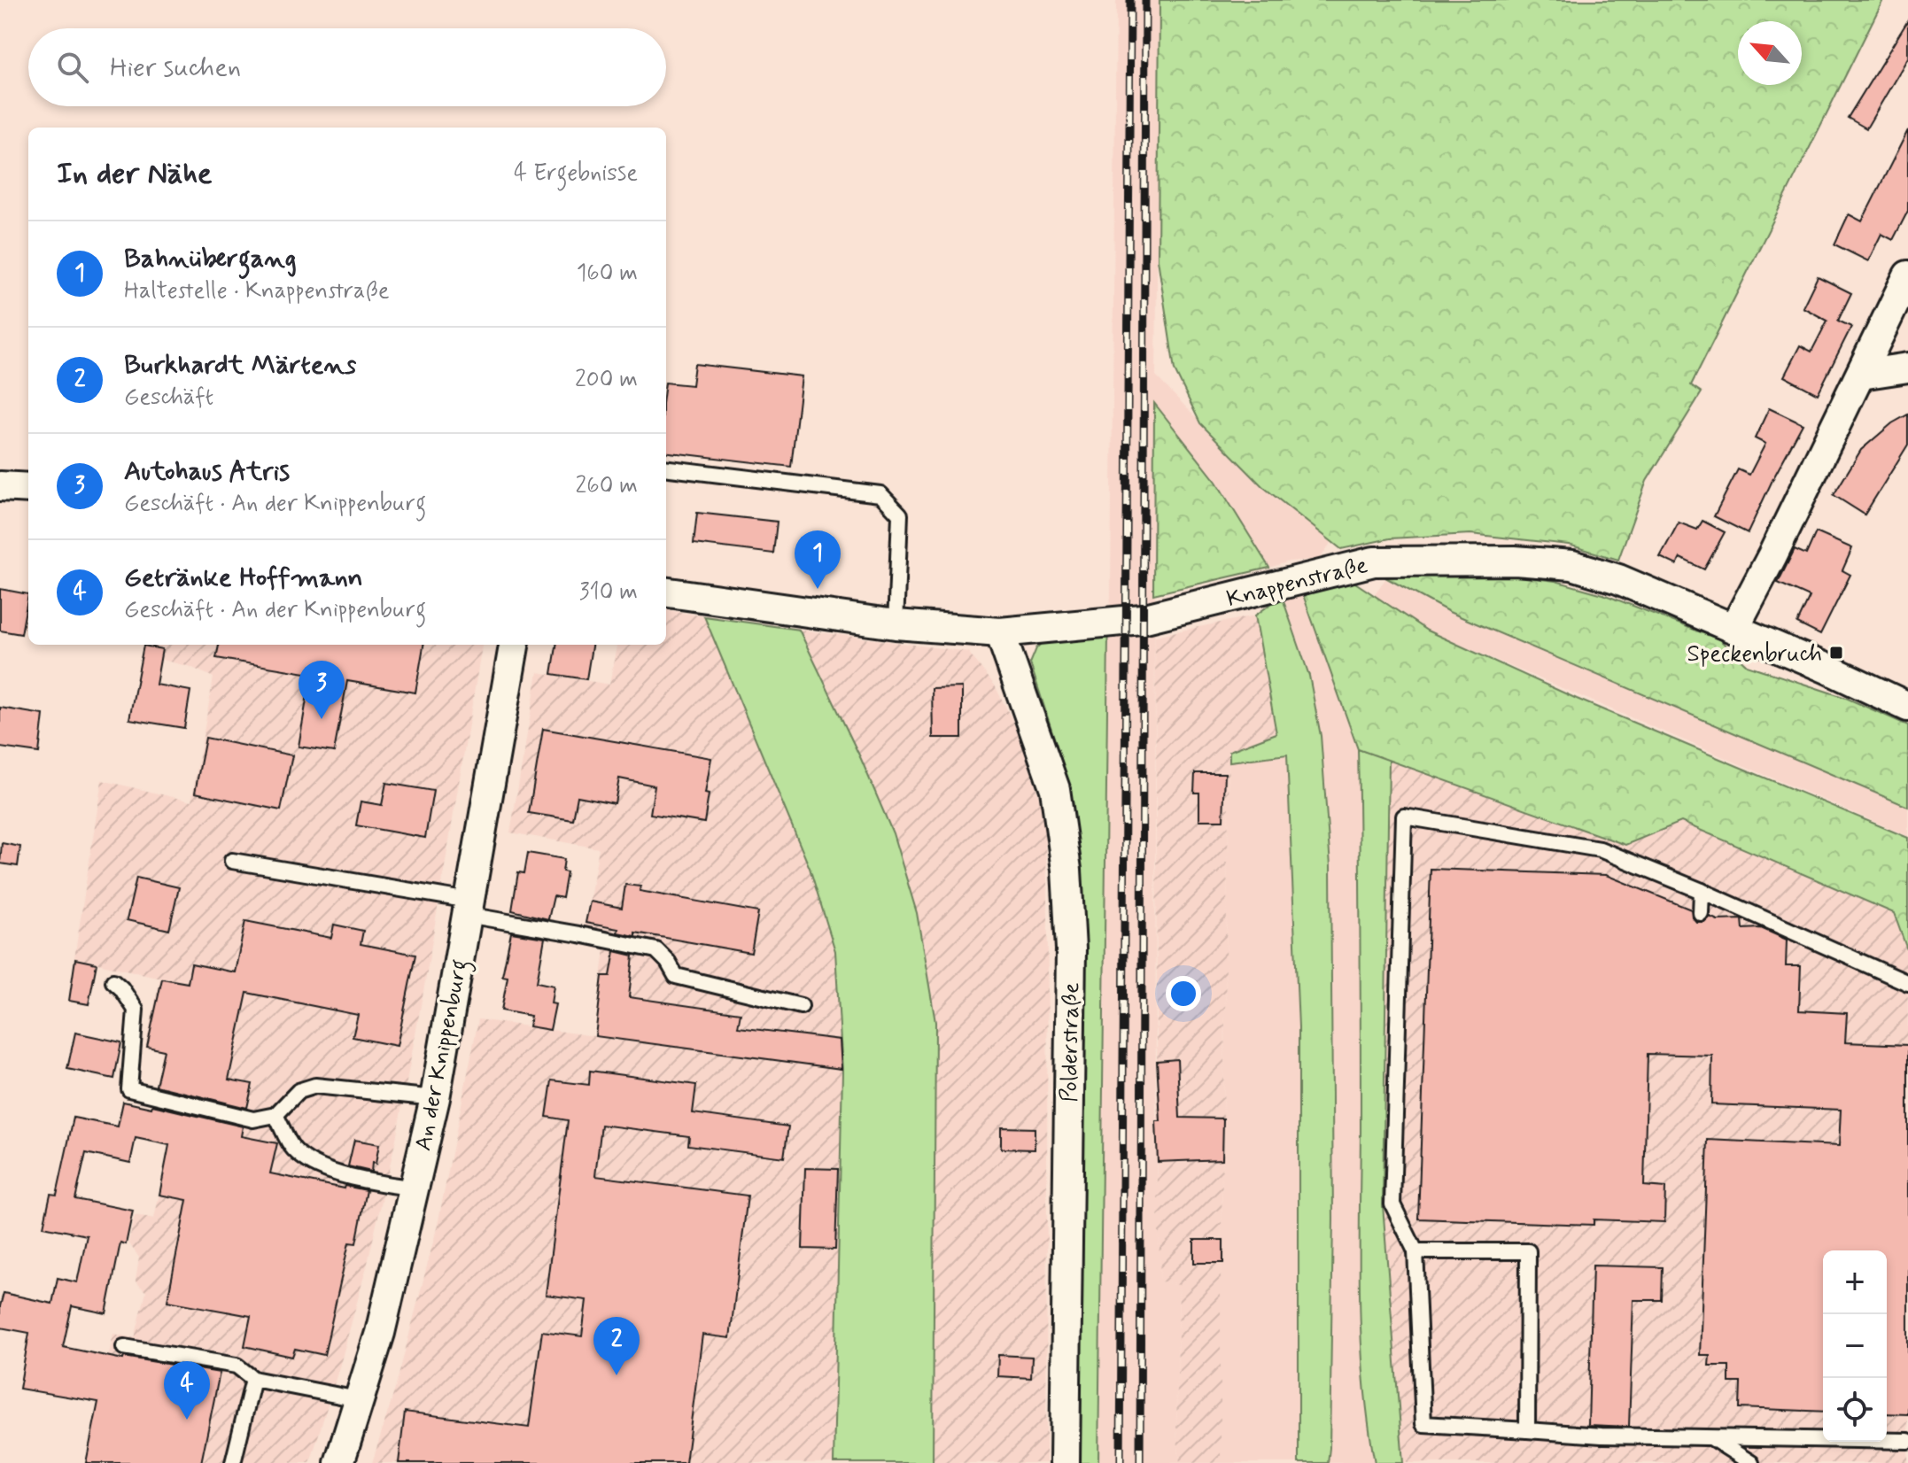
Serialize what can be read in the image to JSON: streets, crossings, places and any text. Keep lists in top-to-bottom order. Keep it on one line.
{"streets":{"street":["Knappenstraße","Polderstraße","An der Knippenburg"]},"crossings":[["Knappenstraße","Polderstraße"]],"places":{"transit":["Speckenbruch"]},"north":"top left","page":{"search":"Hier suchen","heading":["In der Nähe","4 Ergebnisse"],"list":[{"mark":"1","name":"Bahnübergang","note":"Haltestelle · Knappenstraße","value":"160 m"},{"mark":"2","name":"Burkhardt Märtens","note":"Geschäft","value":"200 m"},{"mark":"3","name":"Autohaus Atris","note":"Geschäft · An der Knippenburg","value":"260 m"},{"mark":"4","name":"Getränke Hoffmann","note":"Geschäft · An der Knippenburg","value":"310 m"}],"pins":["1","3","2","4"],"map_buttons":["+","−"]}}
